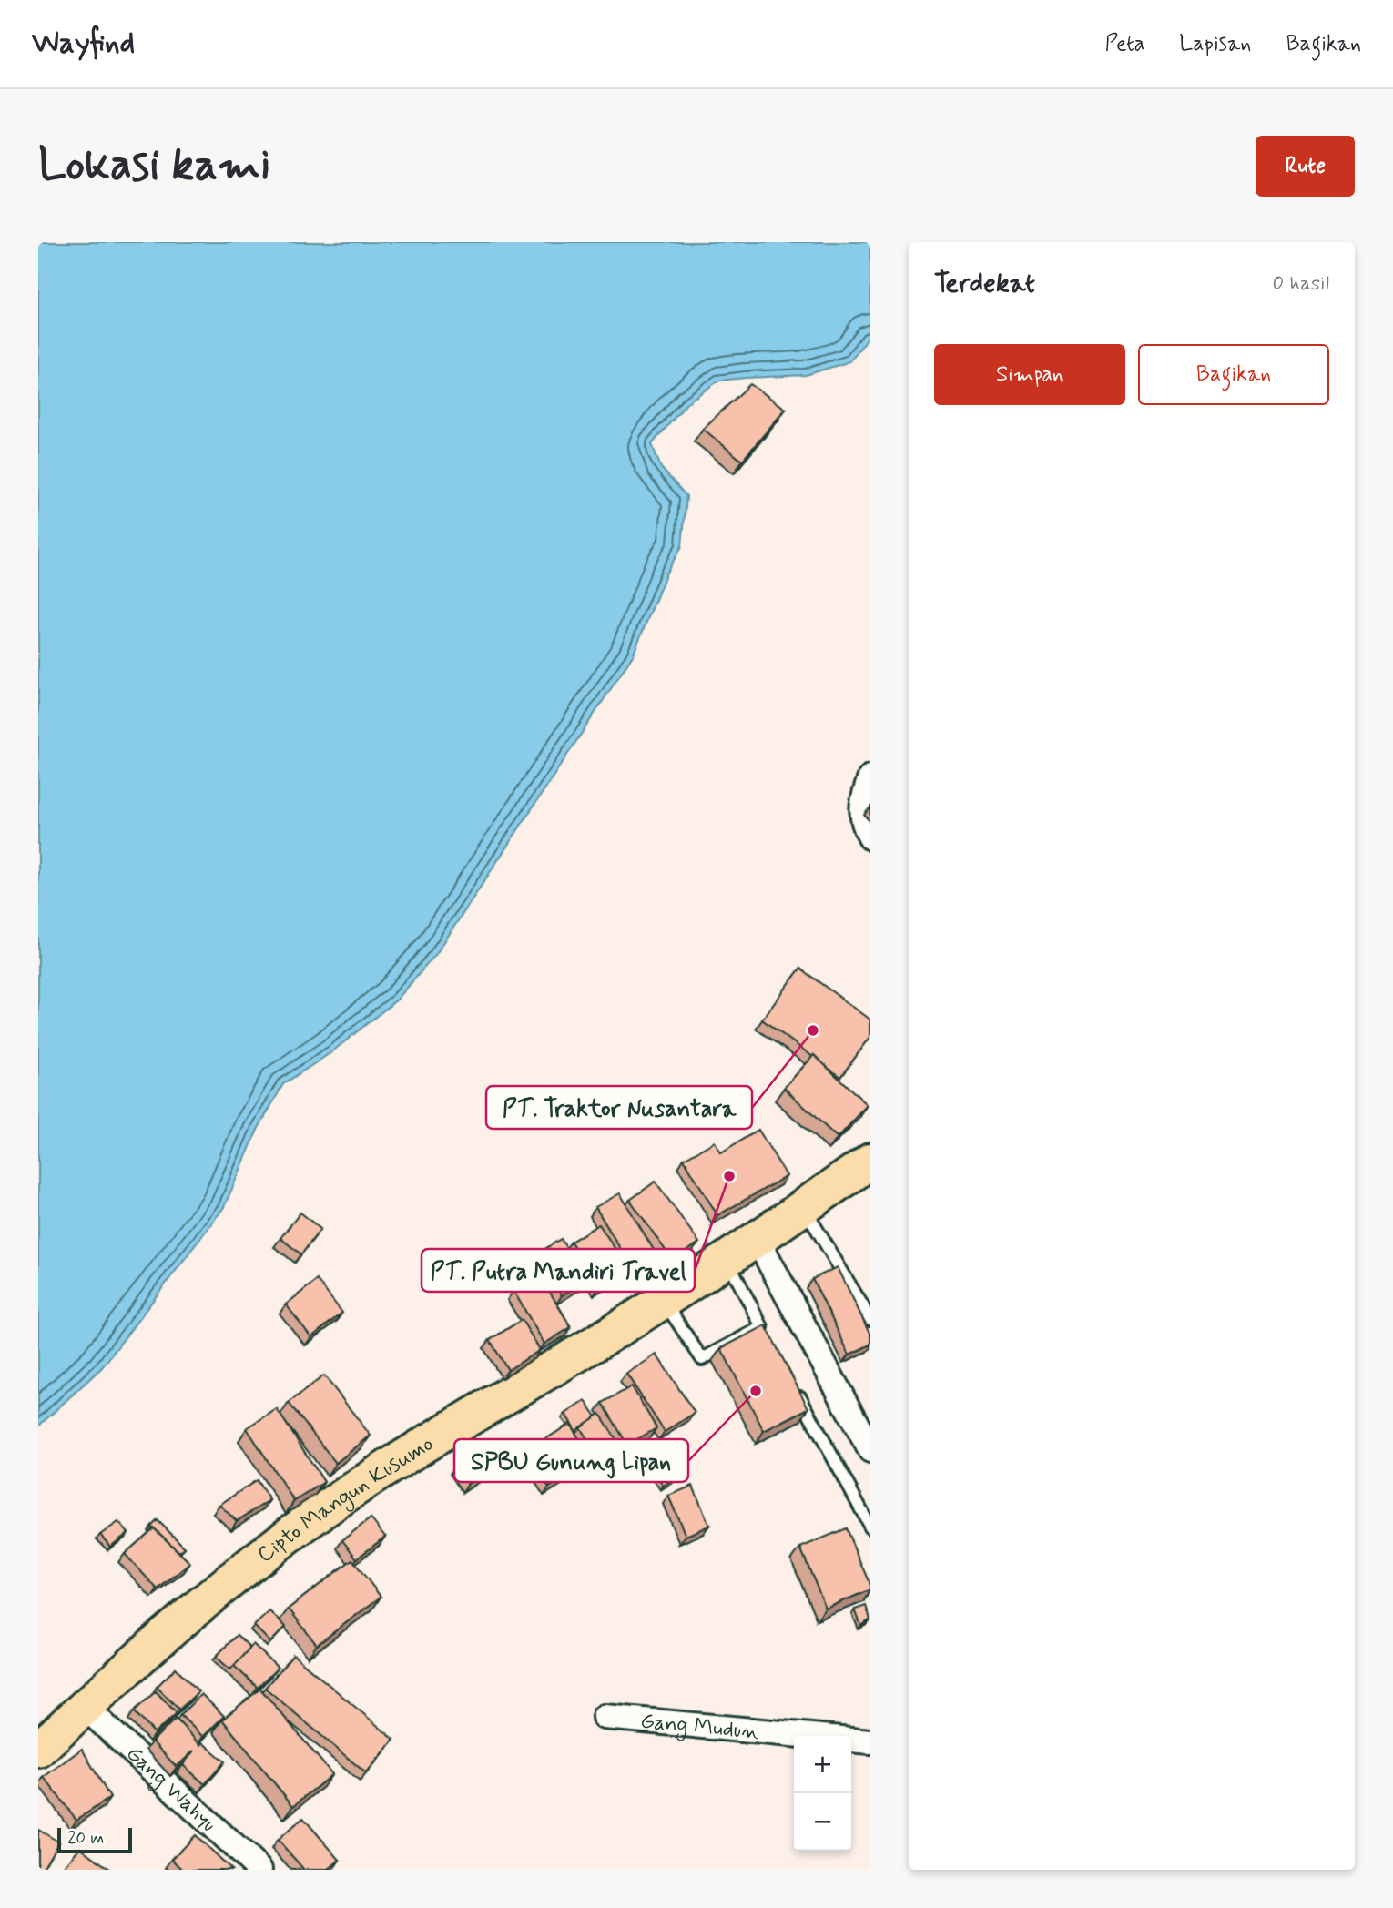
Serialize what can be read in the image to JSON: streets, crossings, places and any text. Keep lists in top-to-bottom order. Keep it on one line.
{"streets":{"highway":["Cipto Mangun Kusumo"],"street":["Gang Mudun","Gang Wahyu"]},"crossings":[["Cipto Mangun Kusumo","Gang Wahyu"]],"places":["PT. Traktor Nusantara","PT. Putra Mandiri Travel","SPBU Gunung Lipan"],"scale_bar":"20 m","page":{"header":"Wayfind","nav":["Peta","Lapisan","Bagikan"],"buttons":["Rute",["Simpan","Bagikan"]],"title":"Lokasi kami","heading":["Terdekat","0 hasil"],"map_buttons":["+","−"],"scale":"20 m"}}
